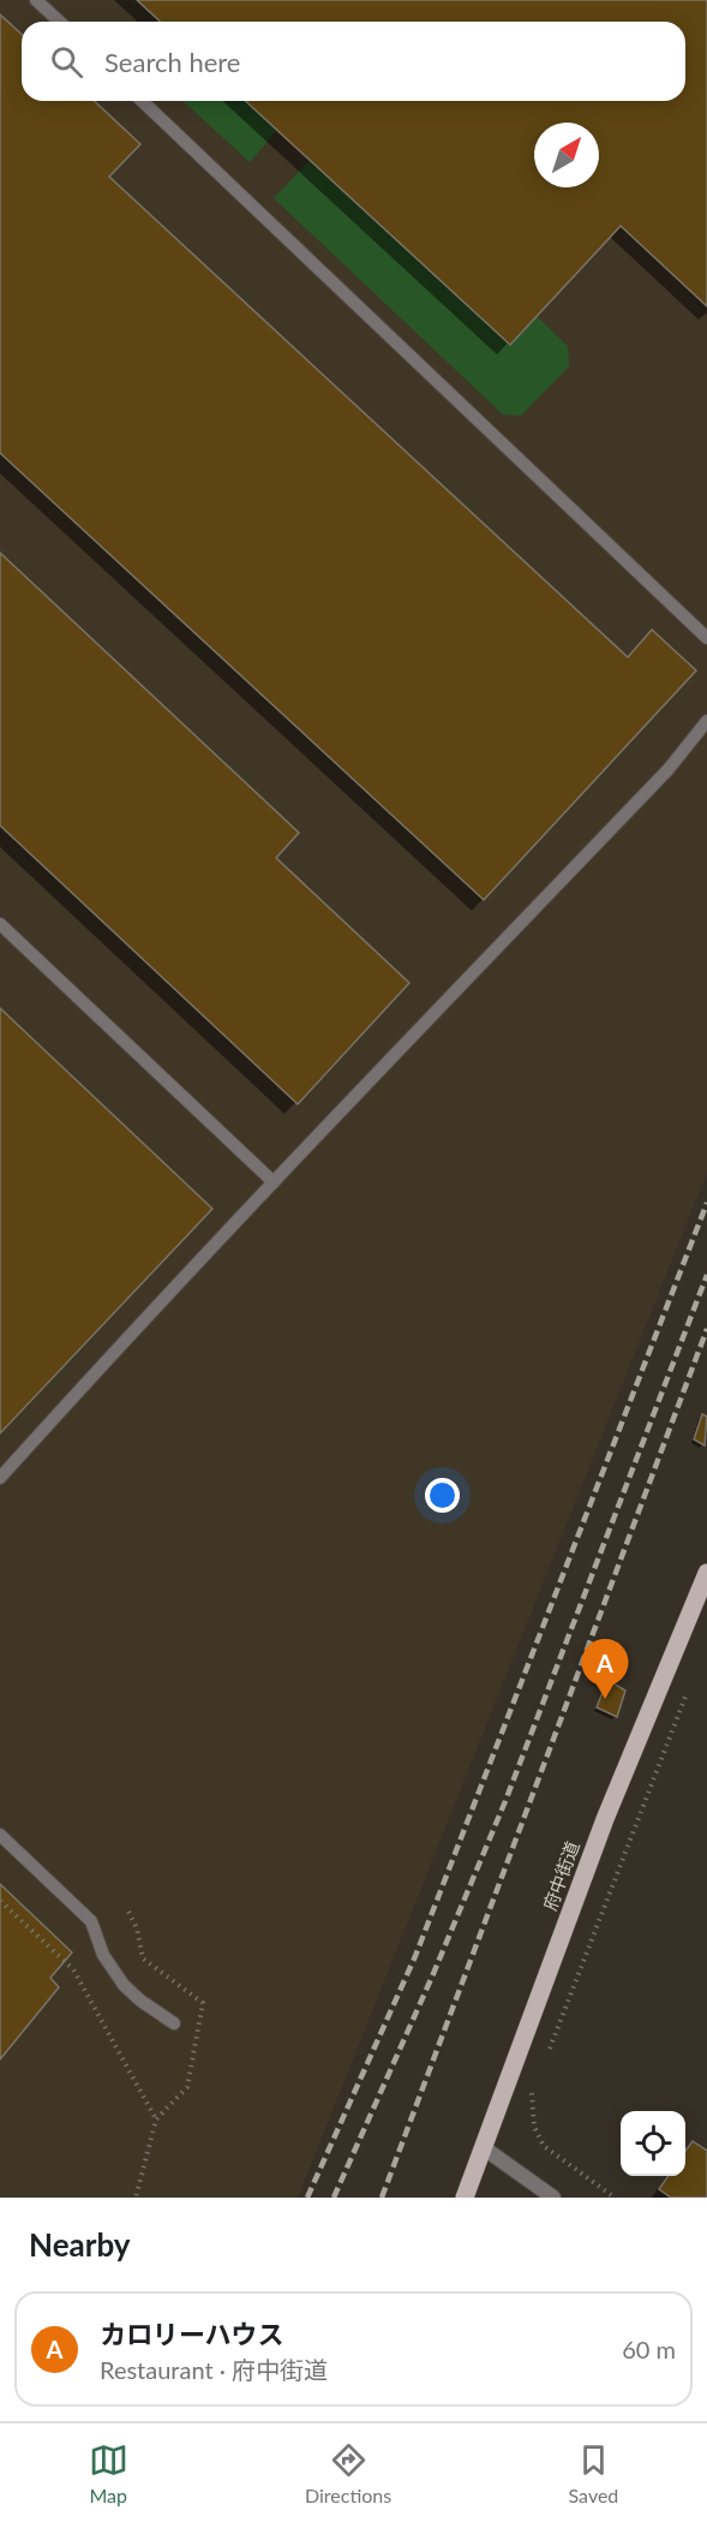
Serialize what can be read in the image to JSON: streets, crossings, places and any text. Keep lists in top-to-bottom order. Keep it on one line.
{"streets":{"main road":["府中街道"]},"north":"top right","page":{"search":"Search here","pins":"A","heading":"Nearby","list":[{"mark":"A","name":"カロリーハウス","note":"Restaurant · 府中街道","value":"60 m"}],"nav":["Map","Directions","Saved"]}}
